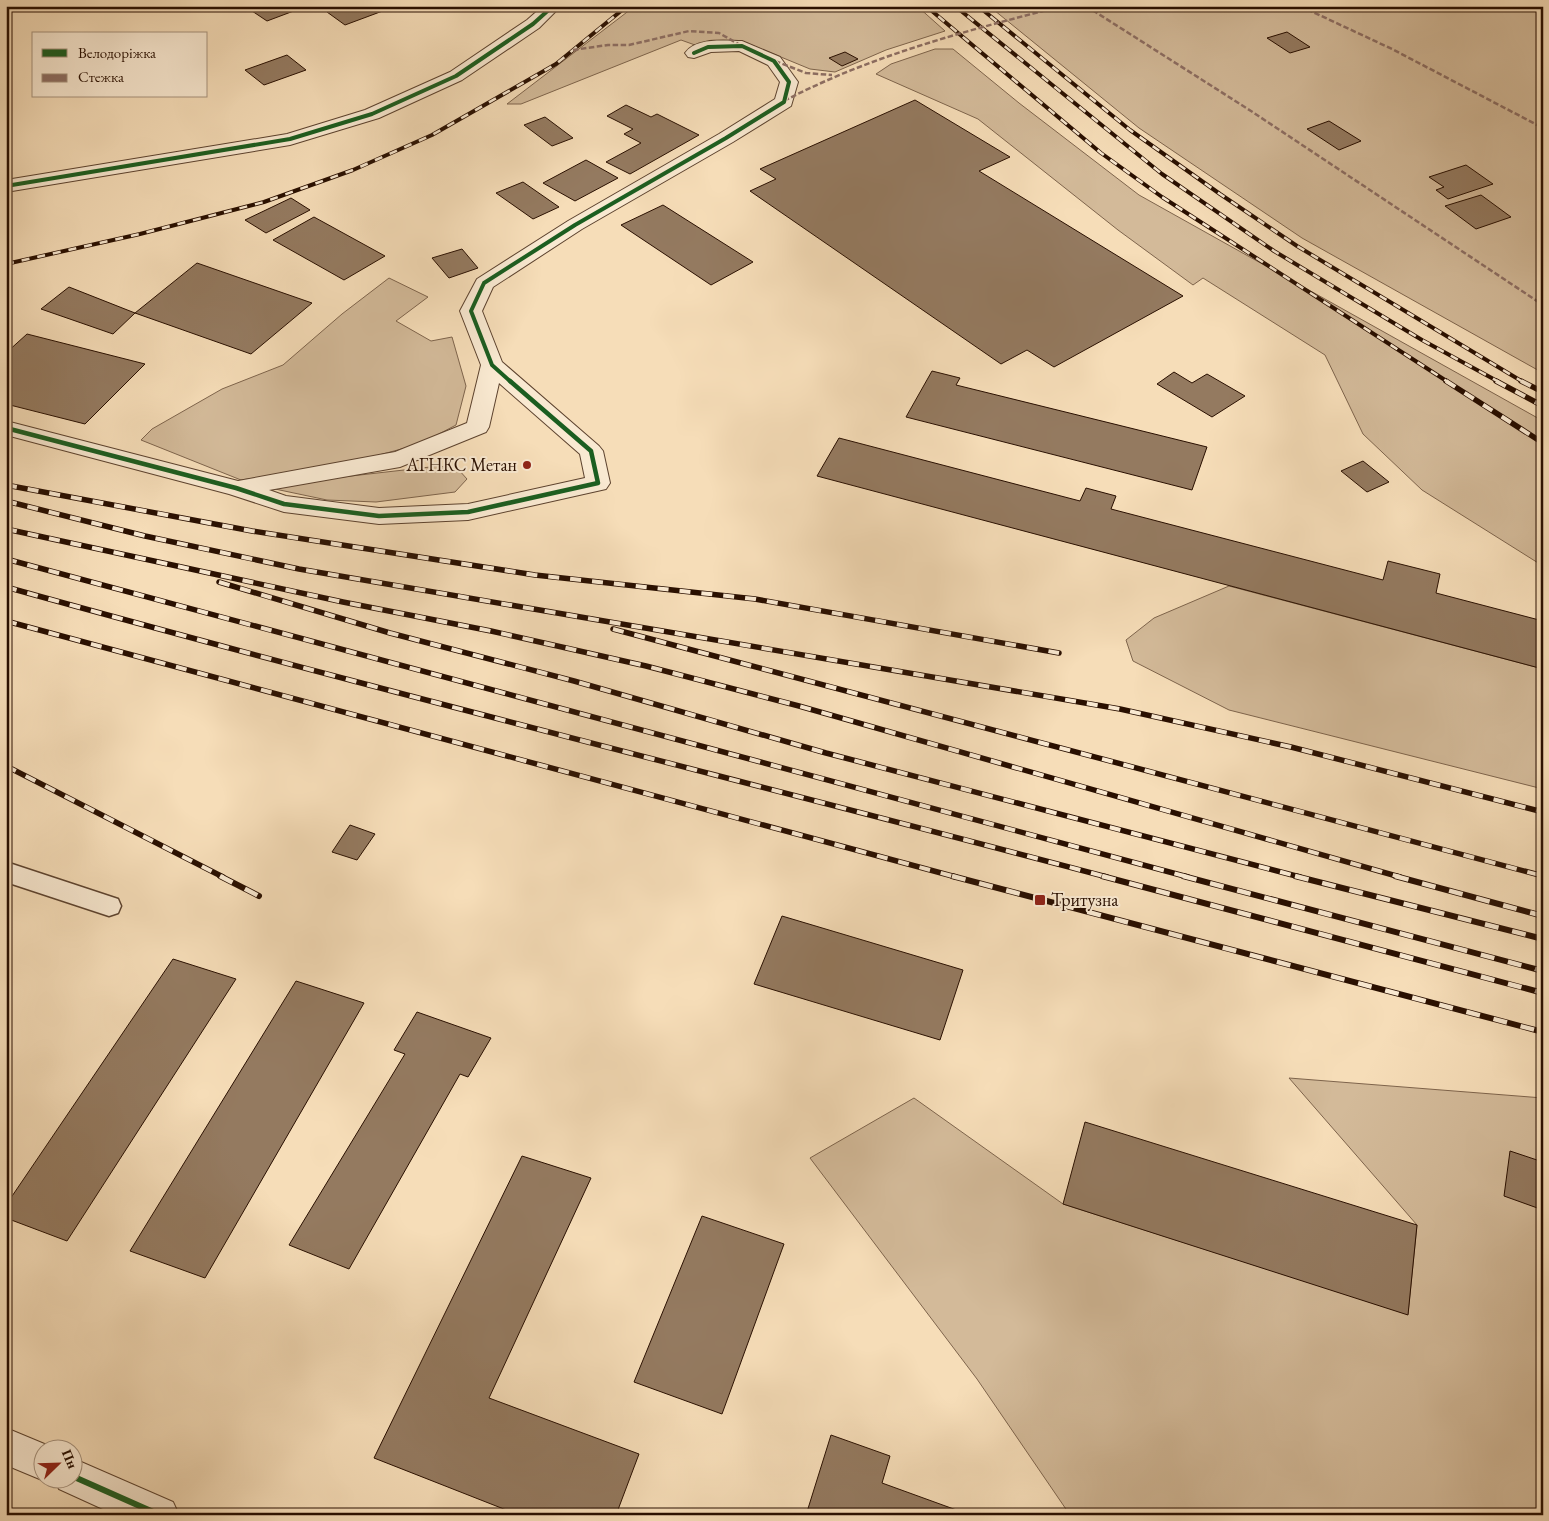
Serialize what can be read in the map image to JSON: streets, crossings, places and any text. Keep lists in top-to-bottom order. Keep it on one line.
{"places":{"other":["АГНКС Метан"],"transit":["Тритузна"]},"legend":["Велодоріжка","Стежка"],"north":"top right"}
